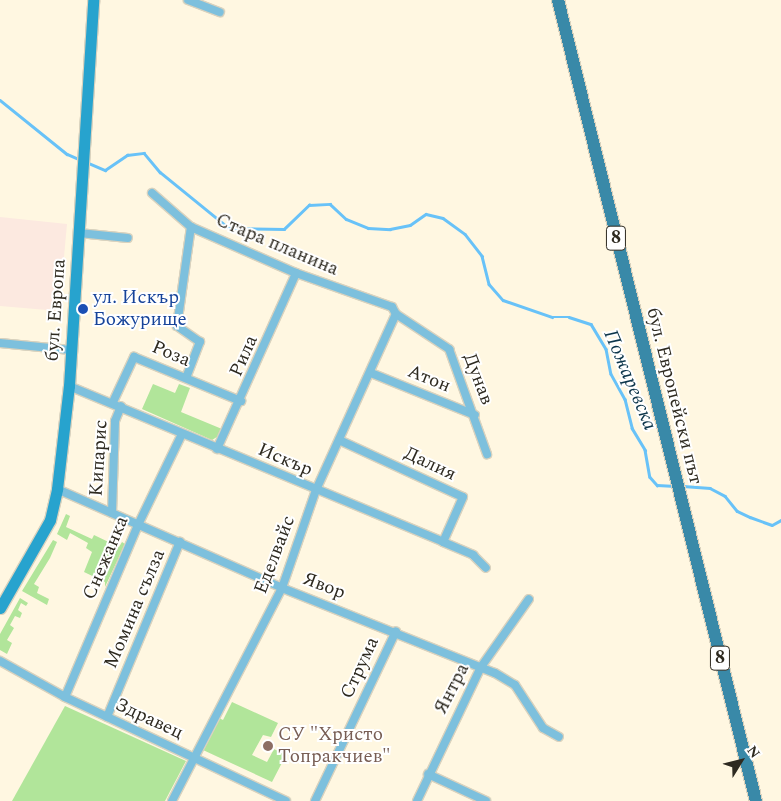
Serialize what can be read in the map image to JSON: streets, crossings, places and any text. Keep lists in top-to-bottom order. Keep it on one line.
{"streets":{"main road":["8","бул. Европейски път"],"street":["Стара планина","бул. Европа","Роза","Рила","Атон","Дунав","Кипарис","Искър","Далия","Еделвайс","Снежанка","Явор","Момина сълза","Струма","Янтра","Здравец"]},"crossings":[["Стара планина","Рила"],["Стара планина","Дунав"],["Стара планина","Еделвайс"],["бул. Европа","Искър"],["бул. Европа","Явор"],["Роза","Рила"],["Роза","Искър"],["Рила","Искър"],["Атон","Дунав"],["Атон","Еделвайс"],["Дунав","Еделвайс"],["Кипарис","Искър"],["Кипарис","Явор"],["Искър","Далия"],["Искър","Еделвайс"],["Искър","Снежанка"],["Далия","Еделвайс"],["Еделвайс","Явор"],["Еделвайс","Здравец"],["Снежанка","Явор"],["Снежанка","Здравец"],["Явор","Момина сълза"],["Явор","Струма"],["Явор","Янтра"],["Момина сълза","Здравец"]],"water":["Пожаревска"],"places":["ул. Искър Божурище","СУ \"Христо Топракчиев\""],"north":"top right"}
